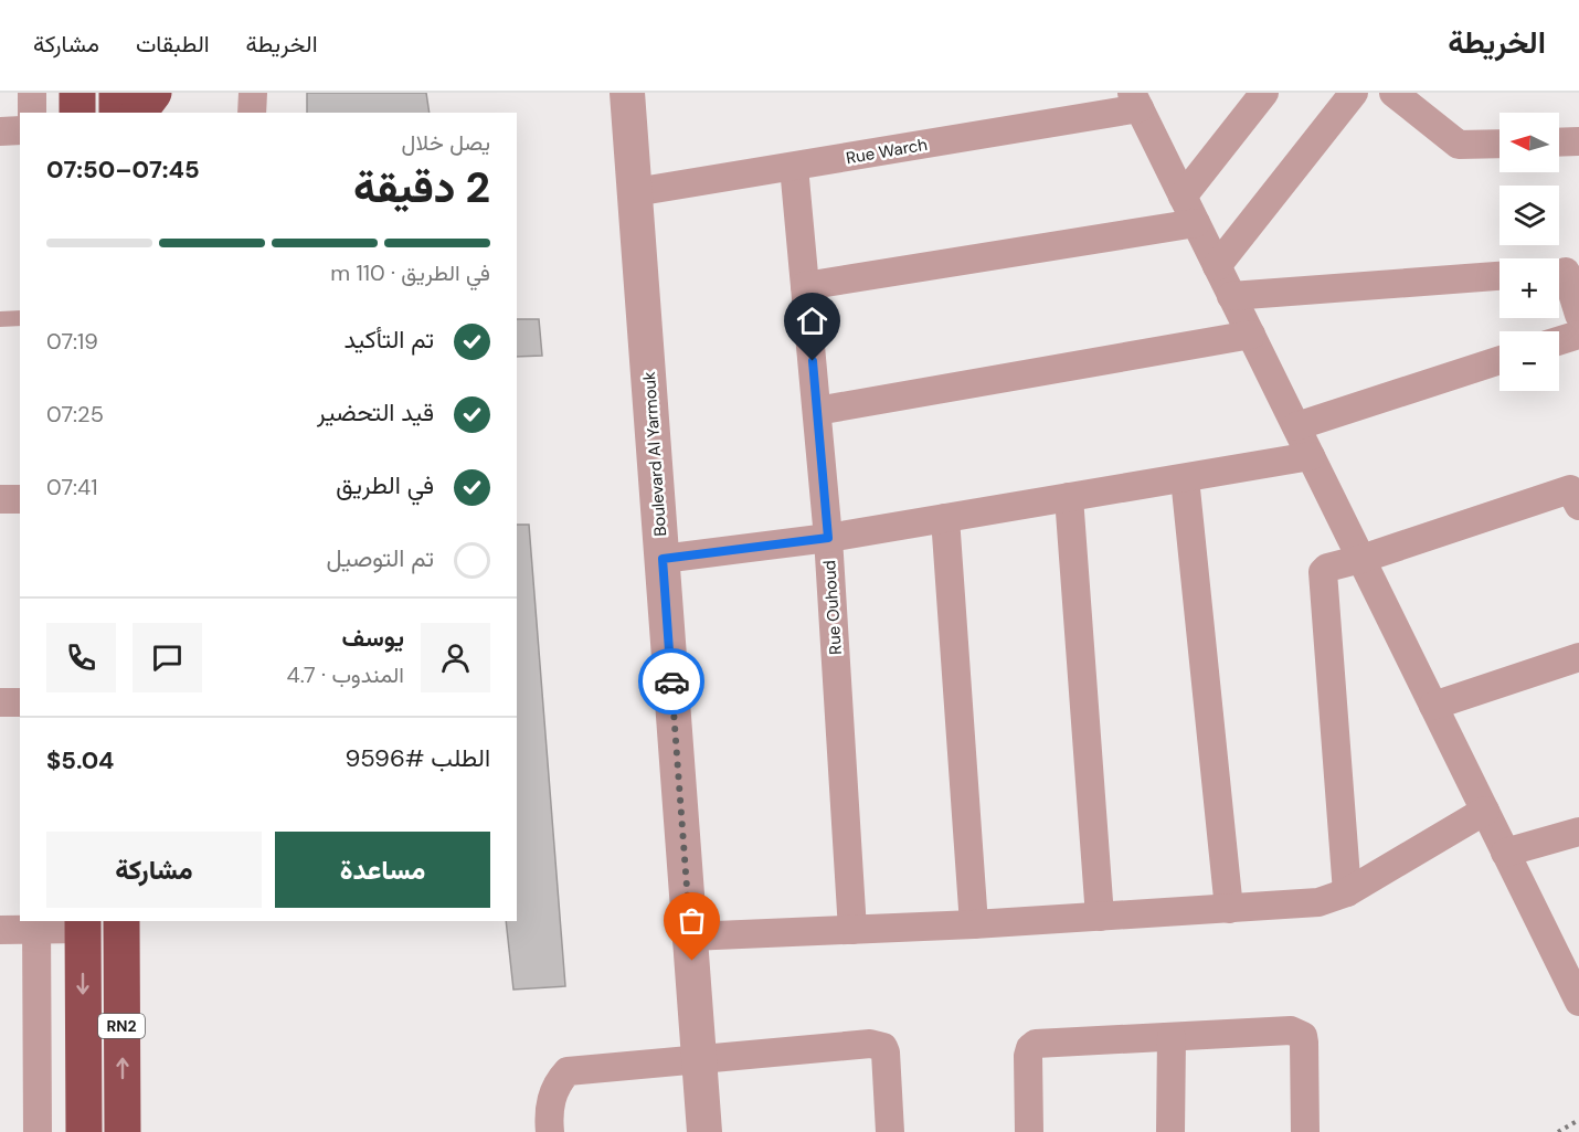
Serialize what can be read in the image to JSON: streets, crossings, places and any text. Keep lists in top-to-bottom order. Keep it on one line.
{"streets":{"highway":["RN2"],"street":["Rue Warch","Boulevard Al Yarmouk","Rue Ouhoud"]},"crossings":[["Rue Warch","Boulevard Al Yarmouk"],["Rue Warch","Rue Ouhoud"]],"north":"left","page":{"header":"الخريطة","nav":["الخريطة","الطبقات","مشاركة"],"map_buttons":["+","−"],"heading":["2 دقيقة","يصل خلال","07:45–07:50"],"panel":["يوسف","المندوب · 4.7","الطلب #9596","$5.04"],"bar":"في الطريق · 110 m","list":[["تم التأكيد","07:19"],["قيد التحضير","07:25"],["في الطريق","07:41"],"تم التوصيل"],"buttons":["مساعدة","مشاركة"]}}
